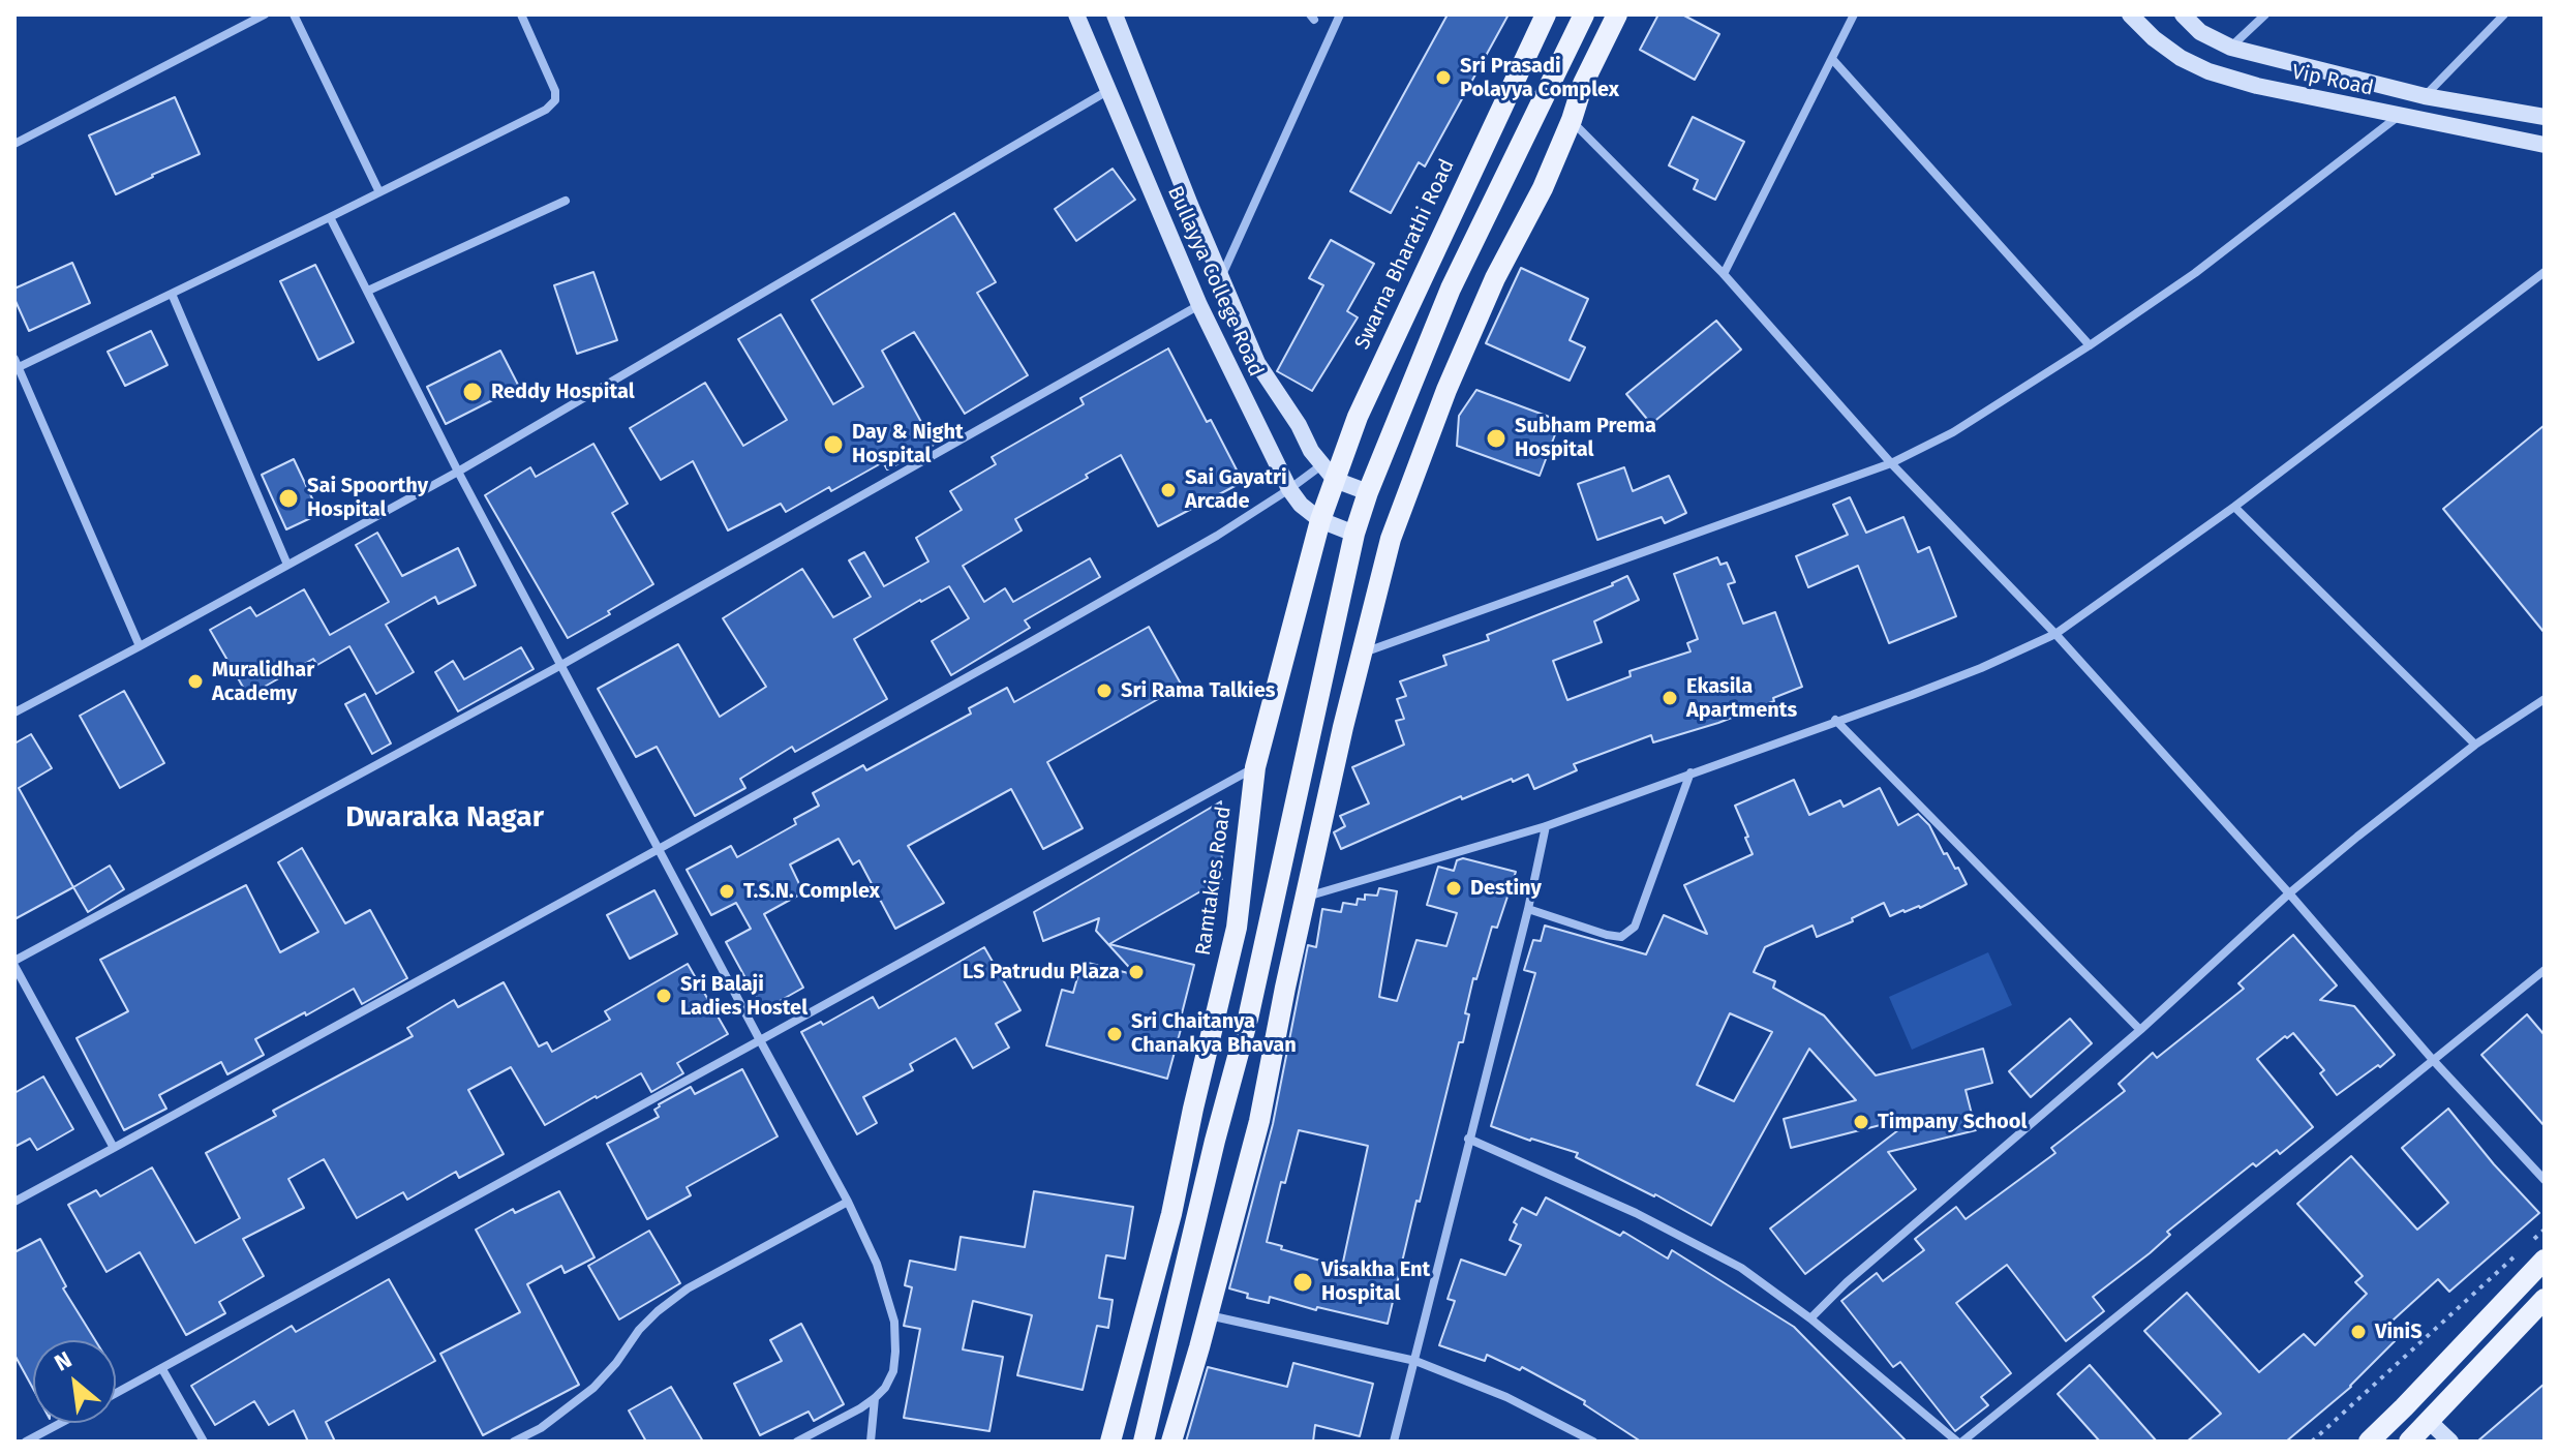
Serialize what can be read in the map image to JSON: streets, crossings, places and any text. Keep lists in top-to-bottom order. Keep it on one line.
{"streets":{"main road":["Vip Road","Swarna Bharathi Road","Bullayya College Road","Ramtakies Road"]},"crossings":[["Swarna Bharathi Road","Bullayya College Road"],["Swarna Bharathi Road","Ramtakies Road"],["Bullayya College Road","Ramtakies Road"]],"districts":["Dwaraka Nagar"],"places":["Sri Prasadi Polayya Complex","Reddy Hospital","Subham Prema Hospital","Day & Night Hospital","Sai Gayatri Arcade","Sai Spoorthy Hospital","Muralidhar Academy","Sri Rama Talkies","Ekasila Apartments","Destiny","T.S.N. Complex","LS Patrudu Plaza","Sri Balaji Ladies Hostel","Sri Chaitanya Chanakya Bhavan","Timpany School","Visakha Ent Hospital","ViniS"],"north":"top left"}
